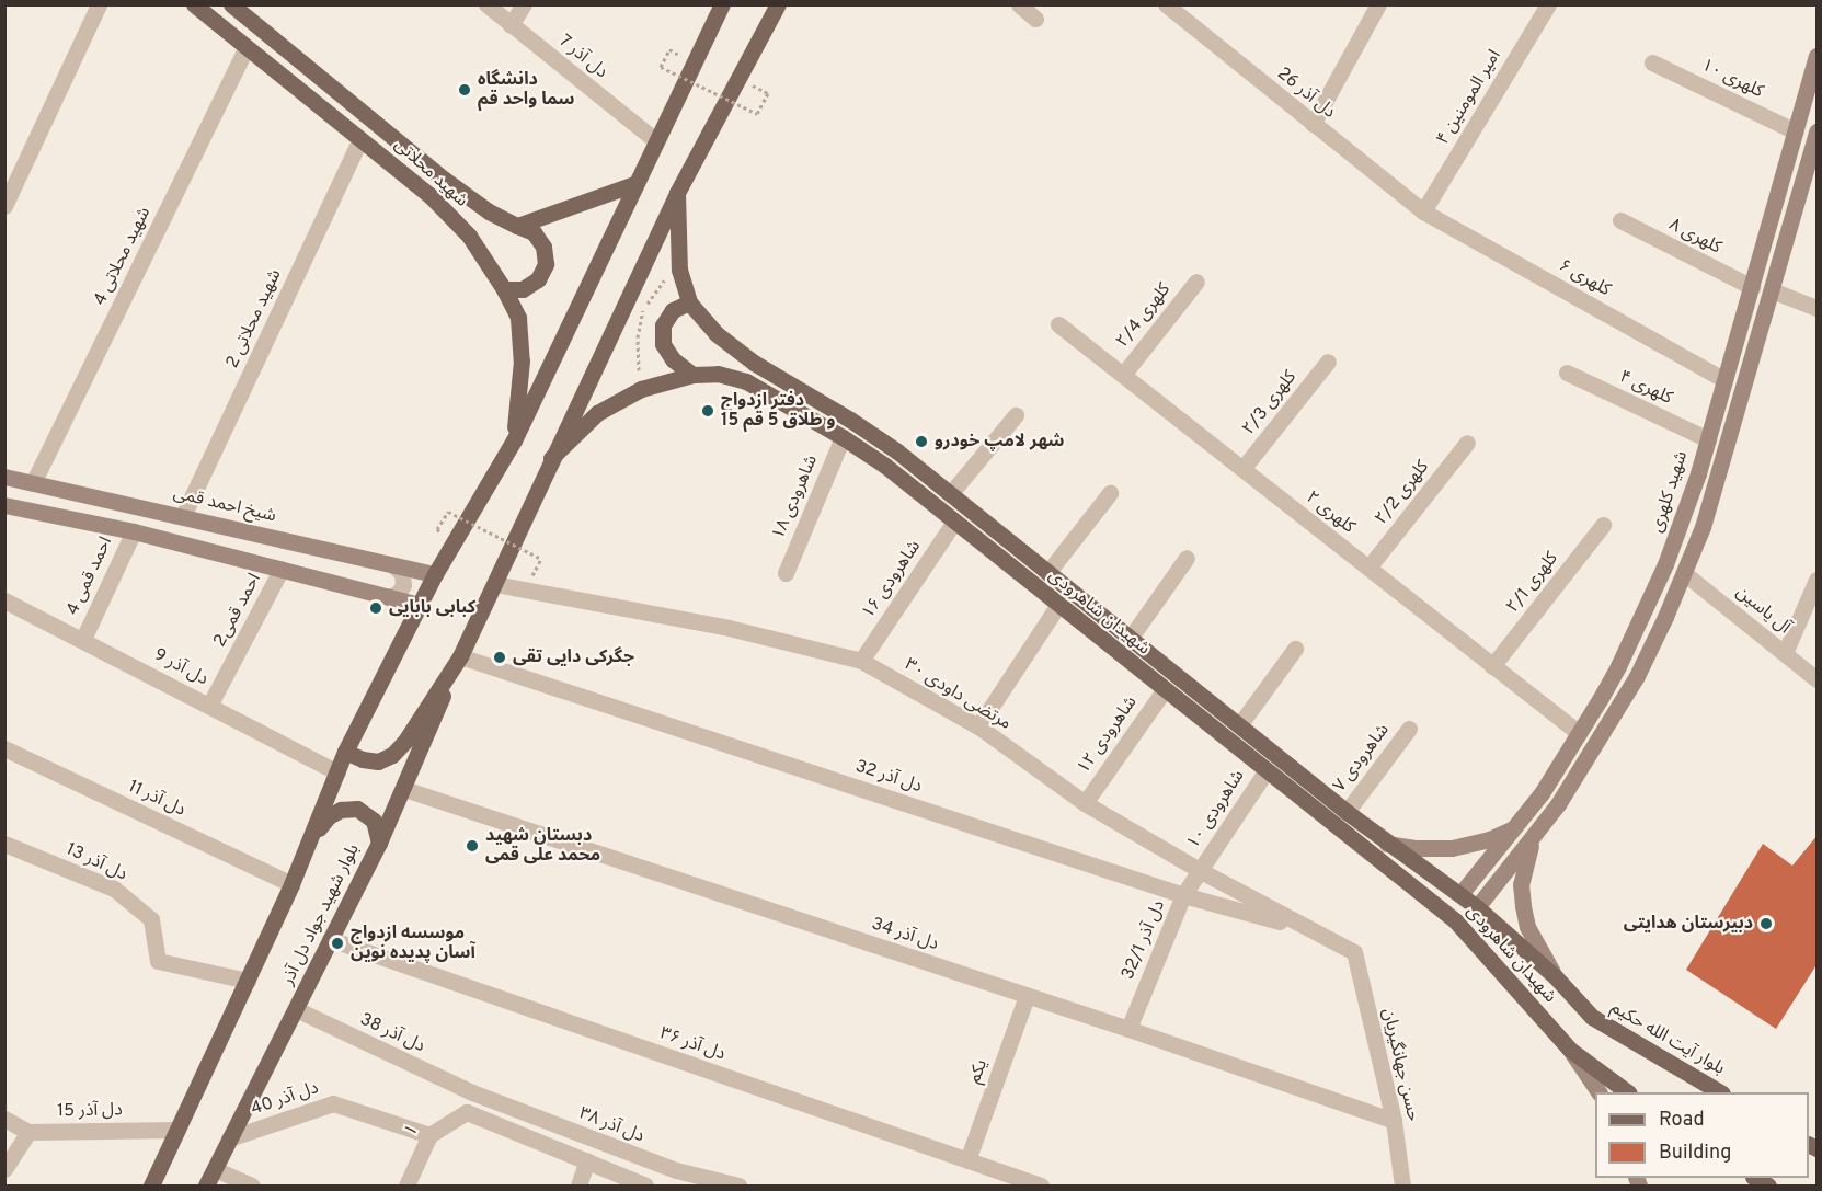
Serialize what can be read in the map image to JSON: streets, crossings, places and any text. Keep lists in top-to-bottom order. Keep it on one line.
{"streets":{"main road":["شهید محلاتی","شهید کلهری","شیخ احمد قمی","شهیدان شاهرودی","بلوار شهید جواد دل آذر","بلوار آیت الله حکیم"],"street":["دل آذر 7","کلهری ۱۰","دل آذر 26","امیر المومنین ۴","کلهری ۸","شهید محلاتی 4","کلهری ۶","کلهری ۲/4","شهید محلاتی 2","کلهری ۴","کلهری ۲/3","کلهری ۲/2","شاهرودی ۱۸","کلهری ۲","احمد قمی 4","شاهرودی ۱۶","کلهری ۲/1","احمد قمی2","آل یاسین","دل آذر 9","۳۰ مرتضی داودی","شاهرودی ۱۲","۷ شاهرودی","دل آذر 32","دل آذر 11","شاهرودی ۱۰","دل آذر 13","دل آذر 34","دل آذر 32/1","دل آذر 38","دل آذر ۳۶","حسن جهانگیریان","یکم","دل آذر 40","دل آذر 15","دل آذر ۳۸","۱"]},"crossings":[["دل آذر 7","بلوار شهید جواد دل آذر"],["کلهری ۱۰","شهید کلهری"],["دل آذر 26","امیر المومنین ۴"],["دل آذر 26","کلهری ۶"],["امیر المومنین ۴","کلهری ۶"],["شهید محلاتی","شهید محلاتی 4"],["شهید محلاتی","شهید محلاتی 2"],["شهید محلاتی","بلوار شهید جواد دل آذر"],["کلهری ۸","شهید کلهری"],["شهید محلاتی 4","شیخ احمد قمی"],["کلهری ۶","شهید کلهری"],["کلهری ۲/4","کلهری ۲"],["شهید محلاتی 2","شیخ احمد قمی"],["کلهری ۴","شهید کلهری"],["کلهری ۲/3","کلهری ۲"],["شهید کلهری","کلهری ۲"],["شهید کلهری","شهیدان شاهرودی"],["کلهری ۲/2","کلهری ۲"],["شاهرودی ۱۸","شهیدان شاهرودی"],["شیخ احمد قمی","بلوار شهید جواد دل آذر"],["کلهری ۲","کلهری ۲/1"],["احمد قمی 4","دل آذر 9"],["شاهرودی ۱۶","شهیدان شاهرودی"],["شاهرودی ۱۶","۳۰ مرتضی داودی"],["احمد قمی2","دل آذر 9"],["شهیدان شاهرودی","شاهرودی ۱۲"],["شهیدان شاهرودی","۷ شاهرودی"],["شهیدان شاهرودی","شاهرودی ۱۰"],["شهیدان شاهرودی","بلوار آیت الله حکیم"],["دل آذر 9","بلوار شهید جواد دل آذر"],["۳۰ مرتضی داودی","شاهرودی ۱۲"],["۳۰ مرتضی داودی","دل آذر 32"],["۳۰ مرتضی داودی","شاهرودی ۱۰"],["۳۰ مرتضی داودی","دل آذر 32/1"],["۳۰ مرتضی داودی","حسن جهانگیریان"],["دل آذر 32","بلوار شهید جواد دل آذر"],["دل آذر 32","دل آذر 32/1"],["دل آذر 11","بلوار شهید جواد دل آذر"],["شاهرودی ۱۰","دل آذر 32/1"],["دل آذر 13","بلوار شهید جواد دل آذر"],["بلوار شهید جواد دل آذر","دل آذر 34"],["بلوار شهید جواد دل آذر","دل آذر 38"],["بلوار شهید جواد دل آذر","دل آذر ۳۶"],["بلوار شهید جواد دل آذر","دل آذر 40"],["بلوار شهید جواد دل آذر","دل آذر 15"],["دل آذر 34","دل آذر 32/1"],["دل آذر 34","حسن جهانگیریان"],["دل آذر 34","یکم"],["دل آذر 38","دل آذر ۳۸"],["دل آذر ۳۶","یکم"],["دل آذر 40","۱"]],"places":["دانشگاه سما واحد قم","دفتر ازدواج 15 و طلاق 5 قم","شهر لامپ خودرو","کبابی بابایی","جگرکی دایی تقی","دبستان شهید محمد علی قمی","دبیرستان هدایتی","موسسه ازدواج آسان پدیده نوین"],"legend":["Road","Building"]}
